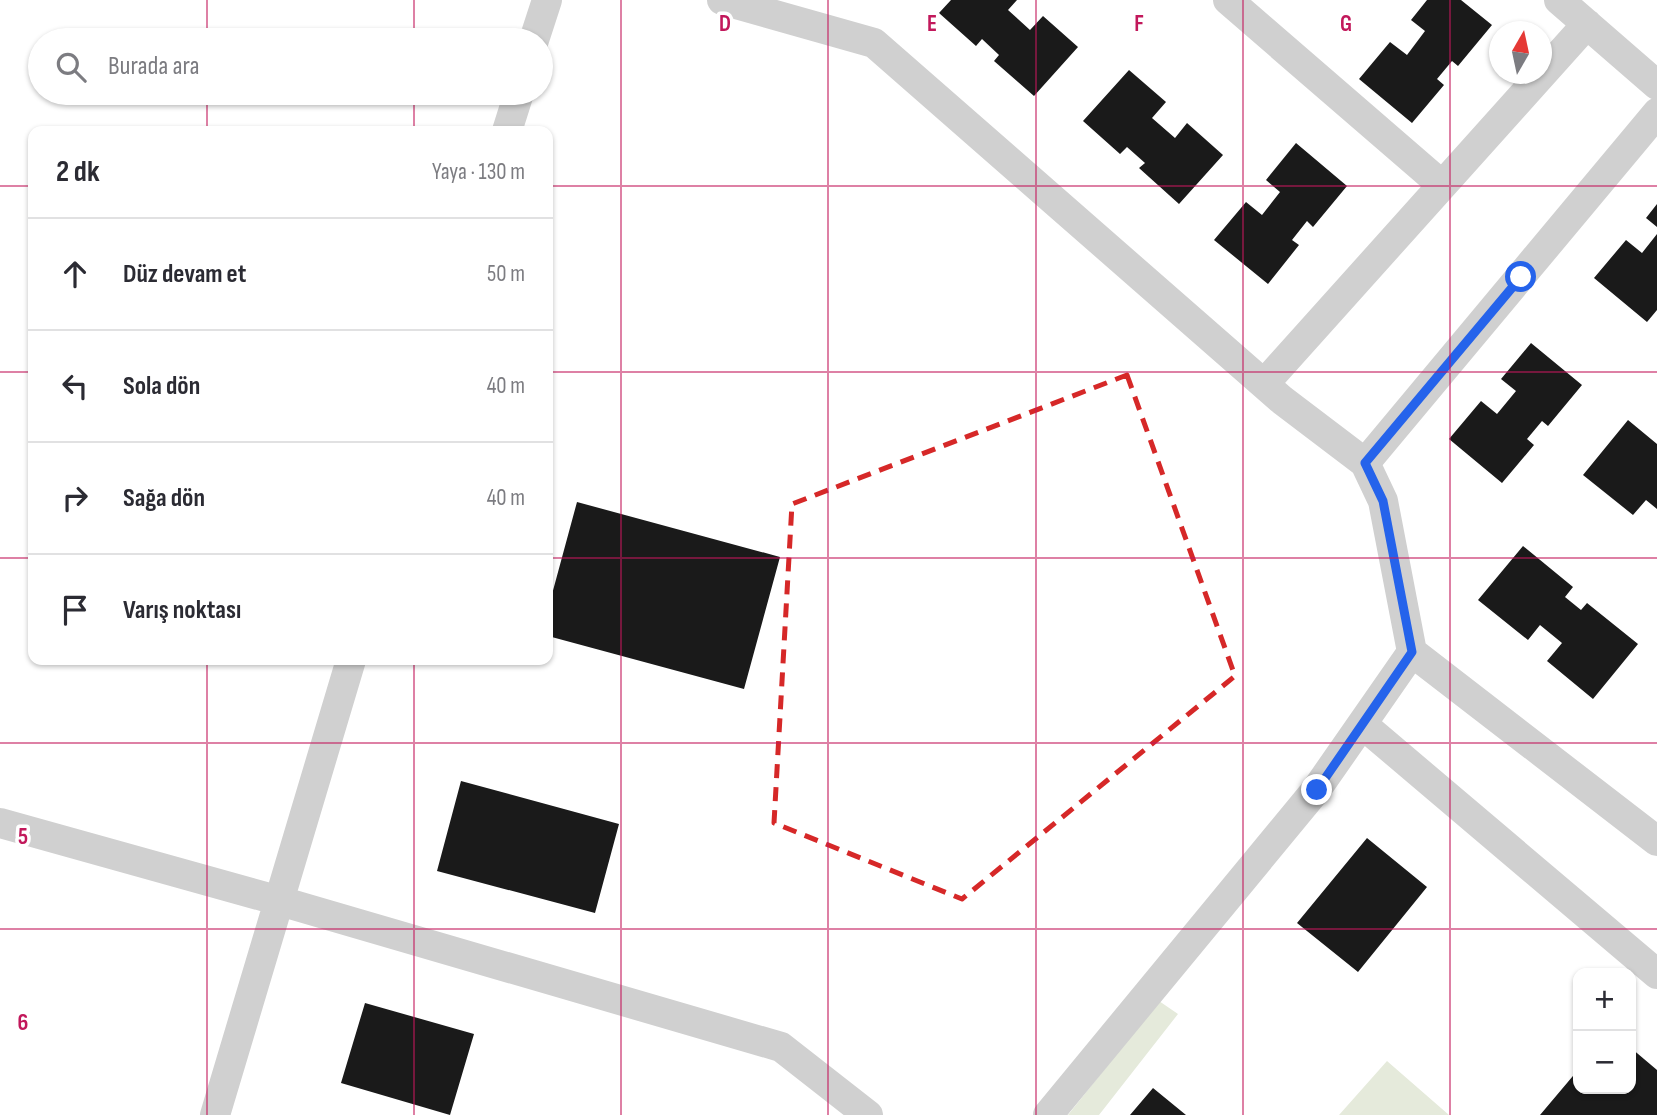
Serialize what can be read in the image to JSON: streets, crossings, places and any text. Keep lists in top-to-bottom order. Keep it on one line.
{"north":"top","page":{"search":"Burada ara","heading":["2 dk","Yaya · 130 m"],"list":[["Düz devam et","50 m"],["Sola dön","40 m"],["Sağa dön","40 m"],"Varış noktası"],"map_buttons":["+","−"]},"grid":{"columns":["D","E","F","G"],"rows":["5","6"]}}
